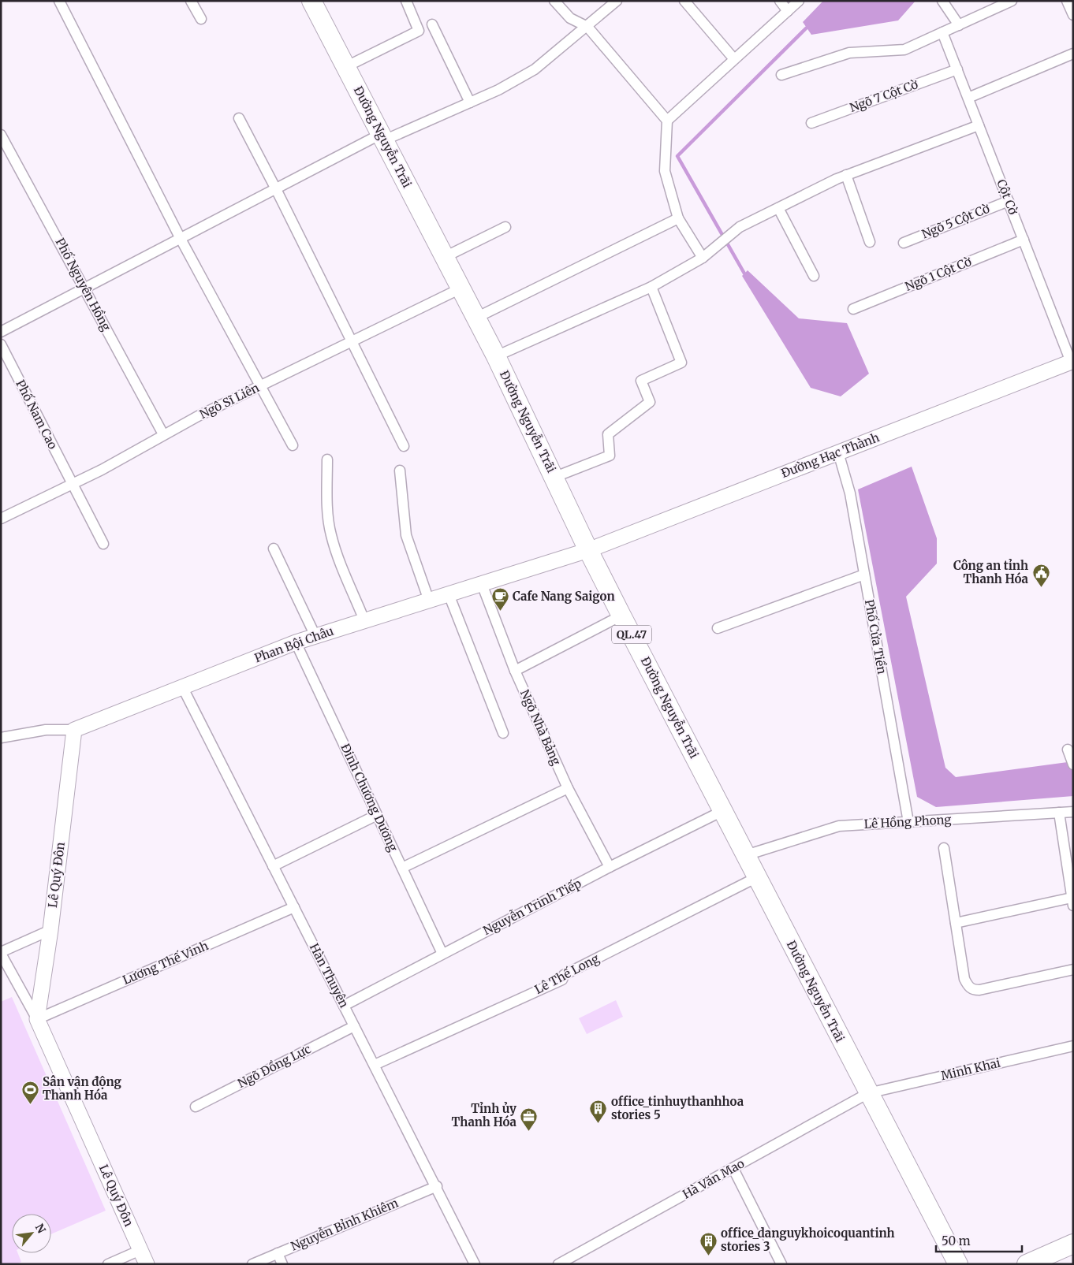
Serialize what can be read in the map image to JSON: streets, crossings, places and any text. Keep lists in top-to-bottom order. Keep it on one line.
{"streets":{"highway":["Đường Nguyễn Trãi","QL.47"],"street":["Ngõ 7 Cột Cờ","Cột Cờ","Ngõ 5 Cột Cờ","Ngõ 1 Cột Cờ","Phố Nguyên Hồng","Ngô Sĩ Liên","Phố Nam Cao","Đường Hạc Thành","Phố Cửa Tiền","Phan Bội Châu","Ngõ Nhà Bảng","Đinh Chương Dương","Lê Hồng Phong","Lê Quý Đôn","Nguyễn Trinh Tiếp","Lương Thế Vinh","Lê Thế Long","Hàn Thuyên","Ngõ Đồng Lực","Minh Khai","Hà Văn Mao","Nguyễn Bỉnh Khiêm"]},"crossings":[["Ngõ 7 Cột Cờ","Cột Cờ"],["Đường Nguyễn Trãi","Ngô Sĩ Liên"],["Đường Nguyễn Trãi","Đường Hạc Thành"],["Đường Nguyễn Trãi","Phan Bội Châu"],["Đường Nguyễn Trãi","Lê Hồng Phong"],["Đường Nguyễn Trãi","Nguyễn Trinh Tiếp"],["Đường Nguyễn Trãi","Lê Thế Long"],["Đường Nguyễn Trãi","Minh Khai"],["Đường Nguyễn Trãi","Hà Văn Mao"],["Cột Cờ","Ngõ 5 Cột Cờ"],["Cột Cờ","Ngõ 1 Cột Cờ"],["Cột Cờ","Đường Hạc Thành"],["Phố Nguyên Hồng","Ngô Sĩ Liên"],["Ngô Sĩ Liên","Phố Nam Cao"],["Đường Hạc Thành","Phố Cửa Tiền"],["Đường Hạc Thành","Phan Bội Châu"],["Phố Cửa Tiền","Lê Hồng Phong"],["Phan Bội Châu","Ngõ Nhà Bảng"],["Phan Bội Châu","Đinh Chương Dương"],["Phan Bội Châu","Lê Quý Đôn"],["Phan Bội Châu","Hàn Thuyên"],["Ngõ Nhà Bảng","Nguyễn Trinh Tiếp"],["Đinh Chương Dương","Nguyễn Trinh Tiếp"],["Lê Quý Đôn","Lương Thế Vinh"],["Nguyễn Trinh Tiếp","Hàn Thuyên"],["Lương Thế Vinh","Hàn Thuyên"],["Lê Thế Long","Hàn Thuyên"],["Hàn Thuyên","Ngõ Đồng Lực"],["Hàn Thuyên","Nguyễn Bỉnh Khiêm"],["Minh Khai","Hà Văn Mao"]],"places":{"public building":["Công an tỉnh Thanh Hóa"],"cafe":["Cafe Nang Saigon"],"sports":["Sân vận động Thanh Hóa"],"building":["office_tinhuythanhhoa stories 5","office_danguykhoicoquantinh stories 3"],"office":["Tỉnh ủy Thanh Hóa"]},"scale_bar":"50 m","north":"top right"}
